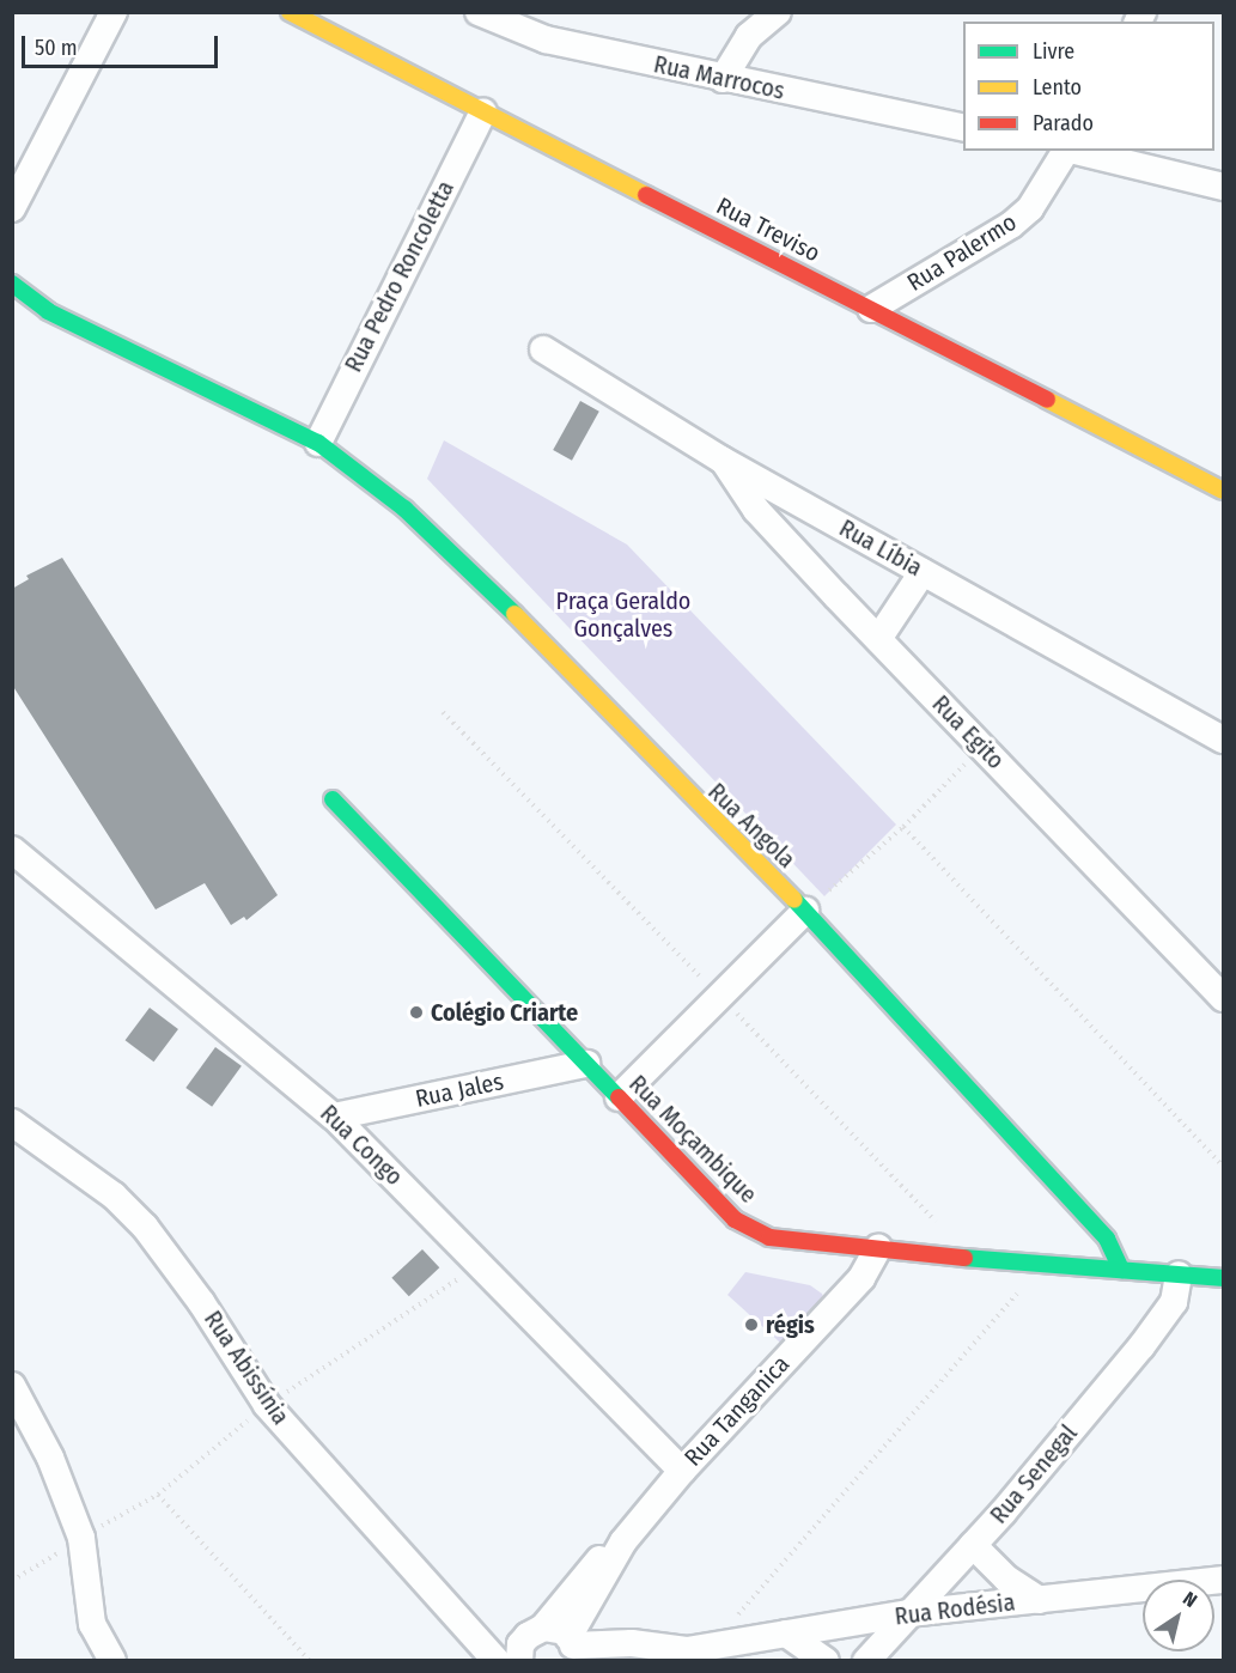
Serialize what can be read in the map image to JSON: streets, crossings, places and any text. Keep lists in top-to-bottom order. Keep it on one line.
{"streets":{"street":["Rua Marrocos","Rua Treviso","Rua Palermo","Rua Pedro Roncoletta","Rua Líbia","Rua Egito","Rua Angola","Rua Jales","Rua Moçambique","Rua Congo","Rua Abissínia","Rua Tanganica","Rua Senegal","Rua Rodésia"]},"crossings":[["Rua Treviso","Rua Palermo"],["Rua Treviso","Rua Pedro Roncoletta"],["Rua Pedro Roncoletta","Rua Angola"],["Rua Líbia","Rua Egito"],["Rua Angola","Rua Moçambique"],["Rua Jales","Rua Moçambique"],["Rua Jales","Rua Congo"],["Rua Moçambique","Rua Tanganica"],["Rua Moçambique","Rua Senegal"],["Rua Congo","Rua Tanganica"],["Rua Tanganica","Rua Rodésia"],["Rua Senegal","Rua Rodésia"]],"parks":["Praça Geraldo Gonçalves"],"places":["Colégio Criarte","régis"],"legend":["Livre","Lento","Parado"],"scale_bar":"50 m","north":"top right"}
